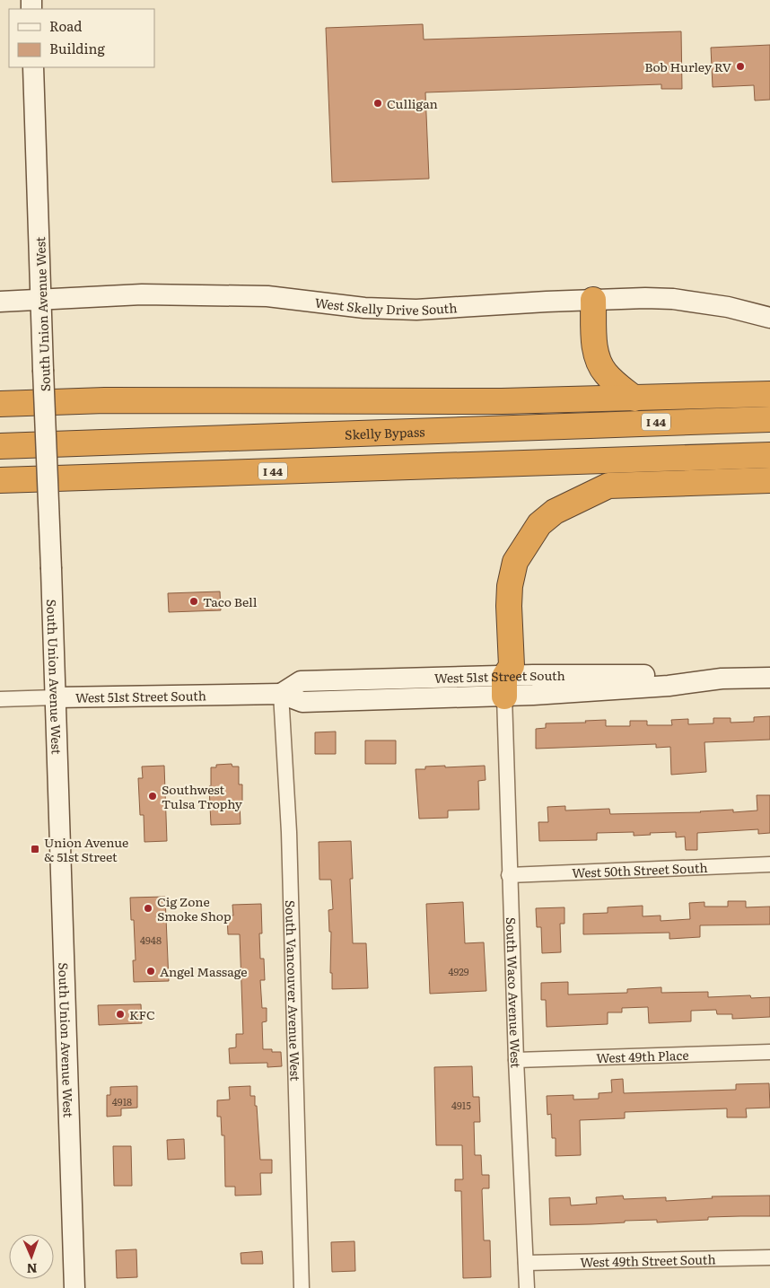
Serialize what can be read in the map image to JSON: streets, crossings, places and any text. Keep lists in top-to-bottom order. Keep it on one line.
{"streets":{"highway":["I 44","Skelly Bypass"],"street":["West Skelly Drive South","South Union Avenue West","West 51st Street South","West 50th Street South","South Vancouver Avenue West","South Waco Avenue West","West 49th Place","West 49th Street South"]},"crossings":[["West Skelly Drive South","South Union Avenue West"],["South Union Avenue West","West 51st Street South"],["West 51st Street South","South Vancouver Avenue West"],["West 51st Street South","South Waco Avenue West"],["West 50th Street South","South Waco Avenue West"],["South Waco Avenue West","West 49th Place"],["South Waco Avenue West","West 49th Street South"]],"places":{"other":["Bob Hurley RV","Culligan","Taco Bell","Southwest Tulsa Trophy","Cig Zone Smoke Shop","Angel Massage","KFC"],"transit":["Union Avenue & 51st Street"]},"house_numbers":["4948","4929","4918","4915"],"legend":["Road","Building"],"north":"bottom"}
